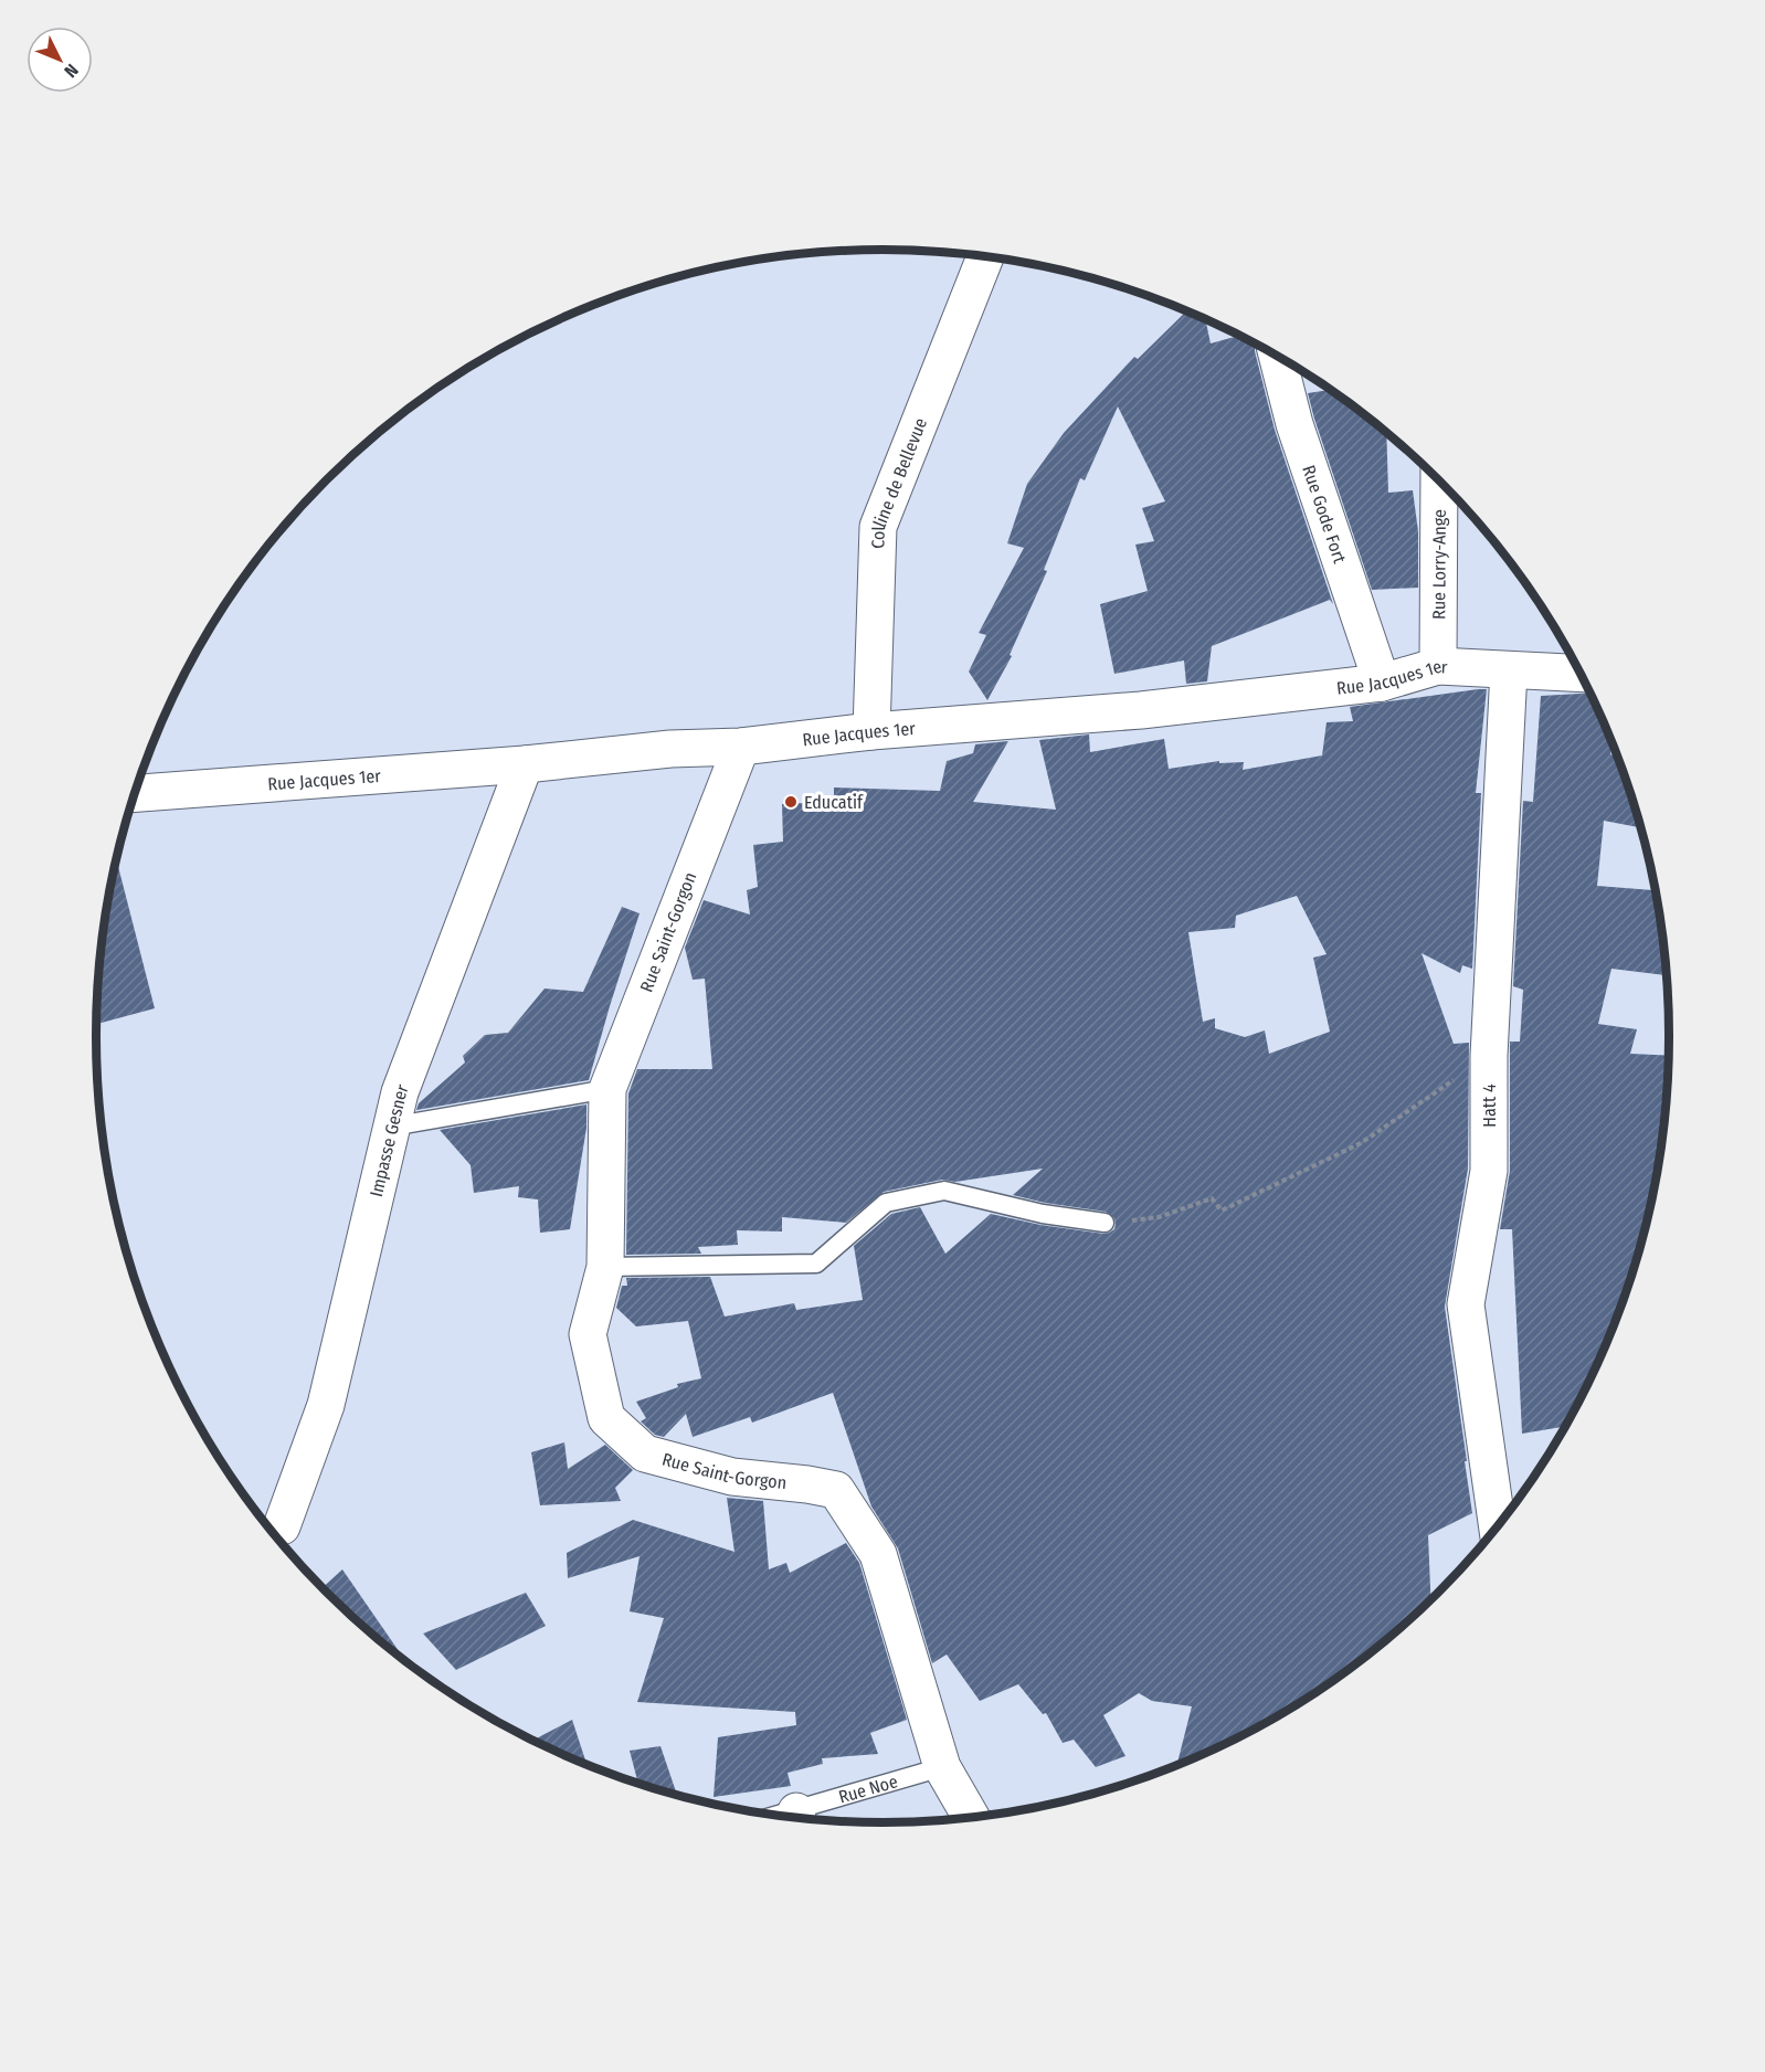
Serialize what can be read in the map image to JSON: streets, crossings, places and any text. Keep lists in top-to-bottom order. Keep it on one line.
{"streets":{"street":["Colline de Bellevue","Rue Gode Fort","Rue Lorry-Ange","Rue Jacques 1er","Rue Saint-Gorgon","Hatt 4","Impasse Gesner"],"lane":["Rue Noe"]},"crossings":[["Colline de Bellevue","Rue Jacques 1er"],["Rue Gode Fort","Rue Jacques 1er"],["Rue Lorry-Ange","Rue Jacques 1er"],["Rue Jacques 1er","Rue Saint-Gorgon"],["Rue Jacques 1er","Hatt 4"],["Rue Jacques 1er","Impasse Gesner"],["Rue Saint-Gorgon","Rue Noe"]],"places":["Educatif"],"north":"bottom right"}
